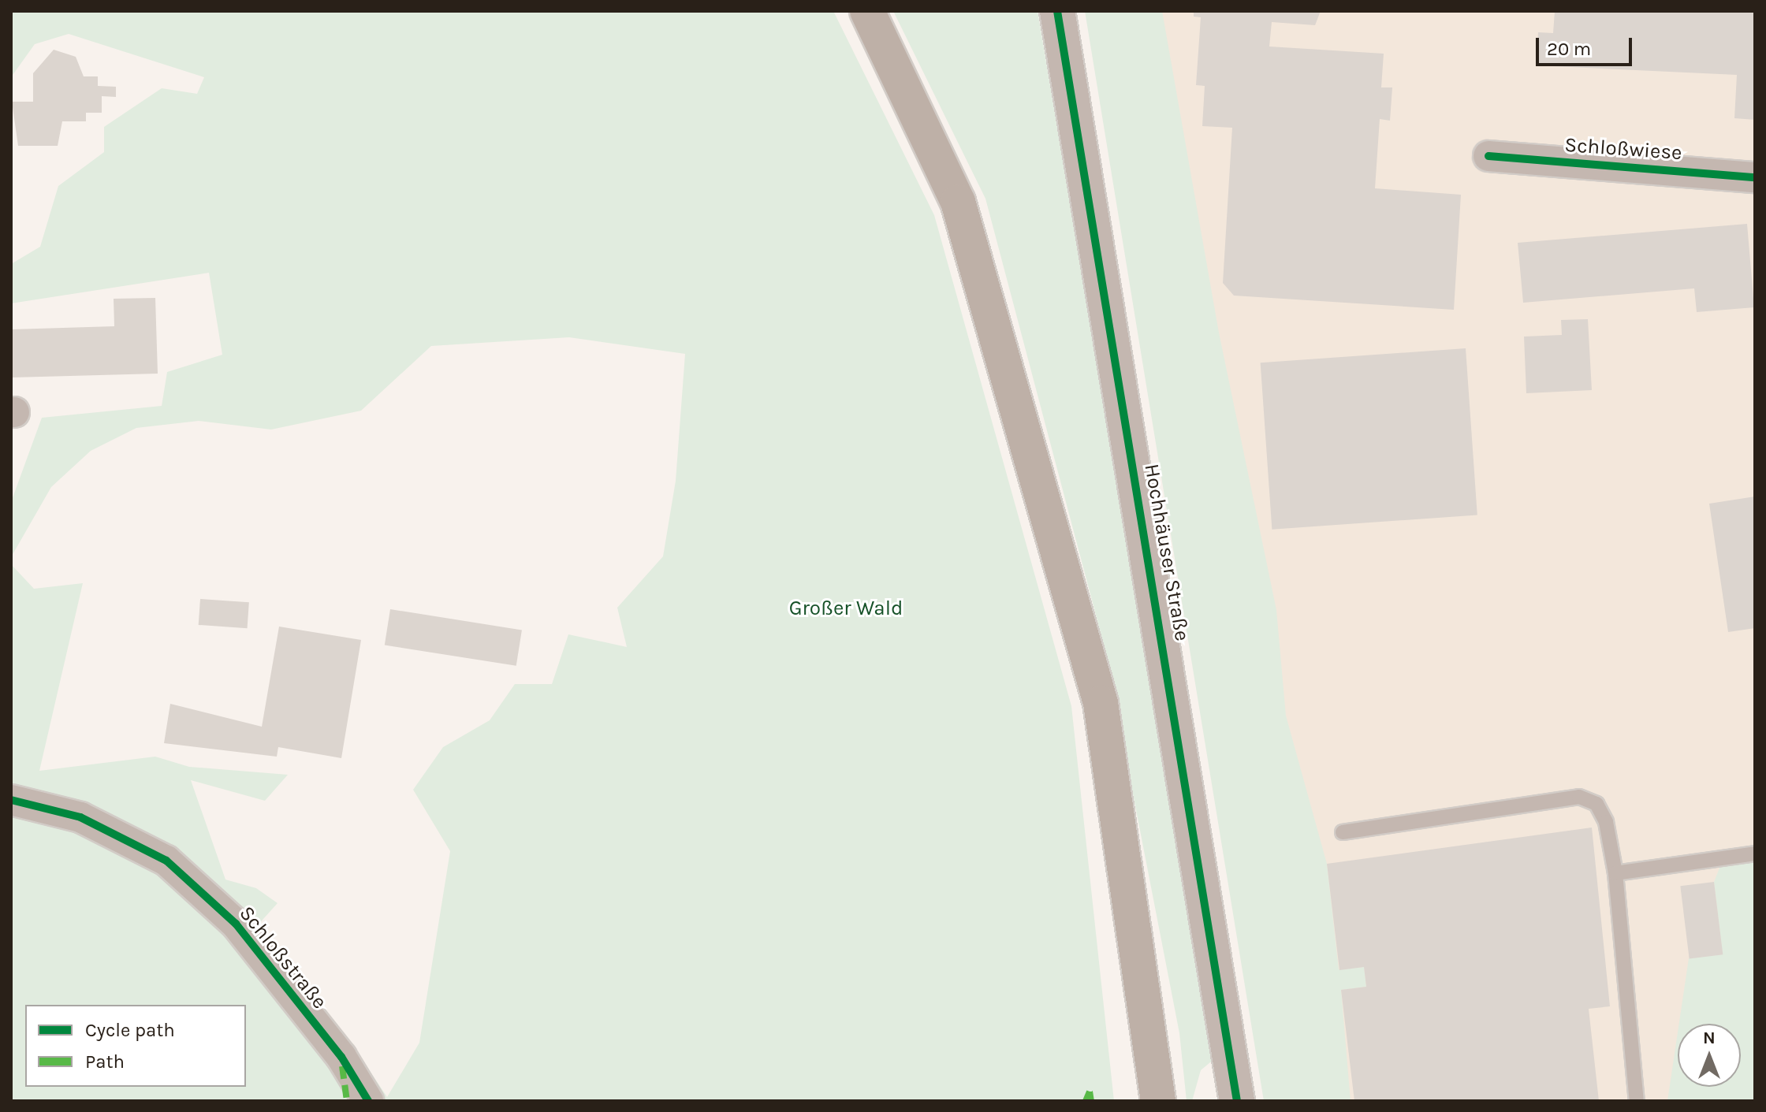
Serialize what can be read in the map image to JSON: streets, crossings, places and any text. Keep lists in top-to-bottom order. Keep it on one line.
{"streets":{"street":["Schloßwiese","Hochhäuser Straße","Schloßstraße"]},"parks":["Großer Wald"],"legend":["Cycle path","Path"],"scale_bar":"20 m","north":"top"}
